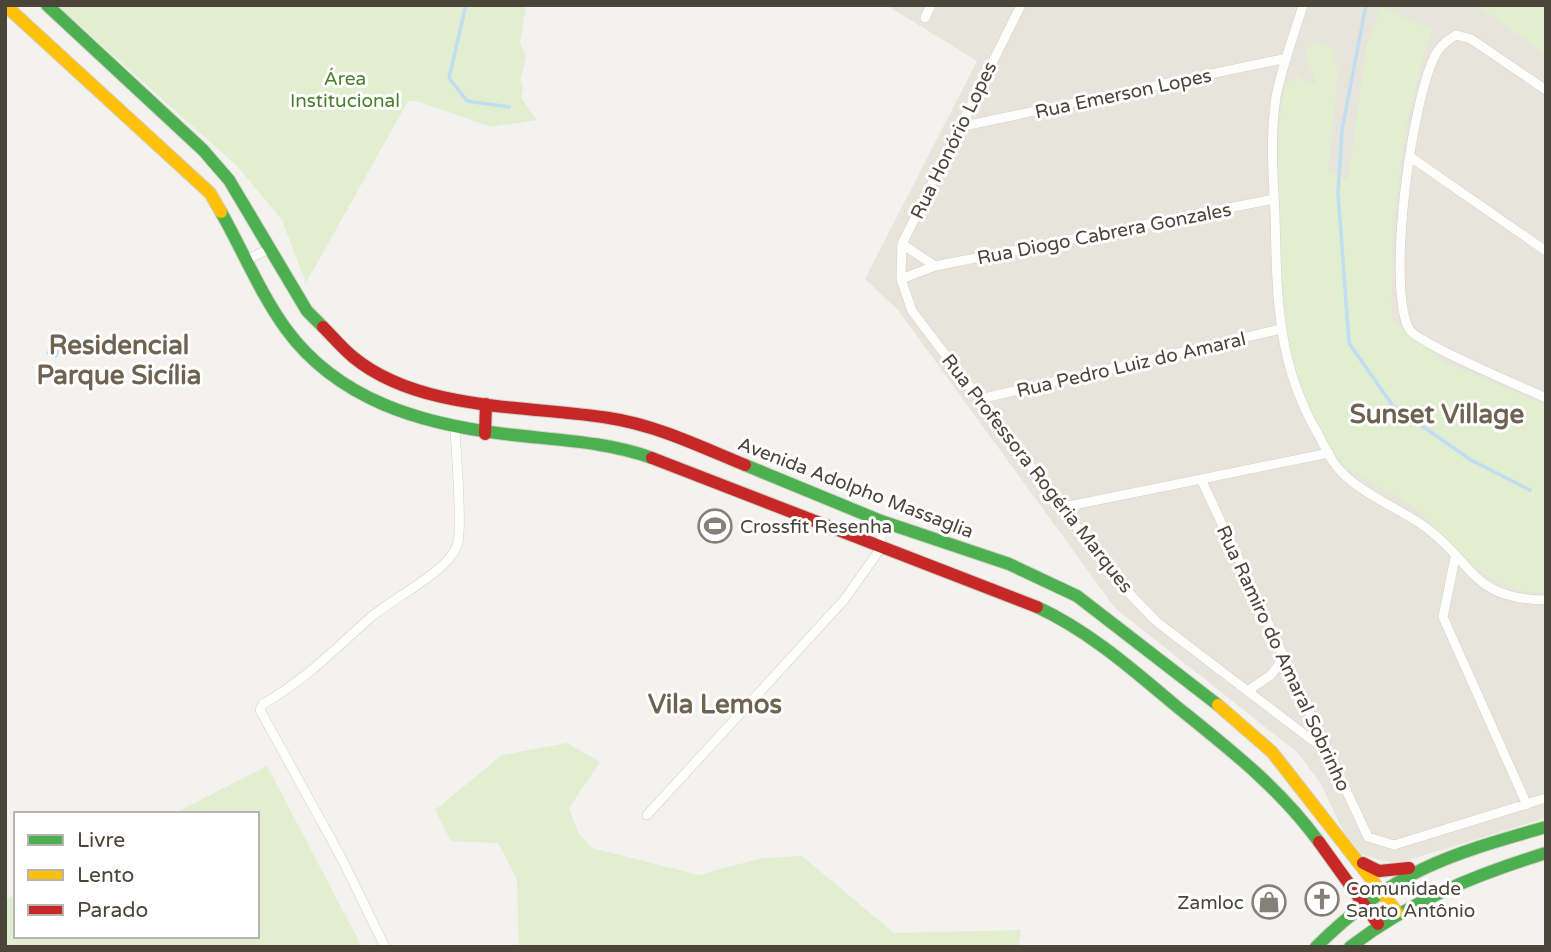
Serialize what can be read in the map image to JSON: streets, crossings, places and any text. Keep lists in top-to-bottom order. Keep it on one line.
{"streets":{"main road":["Avenida Adolpho Massaglia"],"street":["Rua Emerson Lopes","Rua Honório Lopes","Rua Diogo Cabrera Gonzales","Rua Pedro Luiz do Amaral","Rua Professora Rogéria Marques","Rua Ramiro do Amaral Sobrinho"]},"crossings":[["Rua Emerson Lopes","Rua Honório Lopes"],["Rua Honório Lopes","Rua Diogo Cabrera Gonzales"],["Rua Honório Lopes","Rua Professora Rogéria Marques"],["Rua Diogo Cabrera Gonzales","Rua Professora Rogéria Marques"],["Rua Pedro Luiz do Amaral","Rua Professora Rogéria Marques"],["Rua Professora Rogéria Marques","Rua Ramiro do Amaral Sobrinho"]],"districts":["Residencial Parque Sicília","Sunset Village","Vila Lemos"],"parks":["Área Institucional"],"places":{"sports":["Crossfit Resenha"],"church":["Comunidade Santo Antônio"],"shop":["Zamloc"]},"legend":["Livre","Lento","Parado"]}
